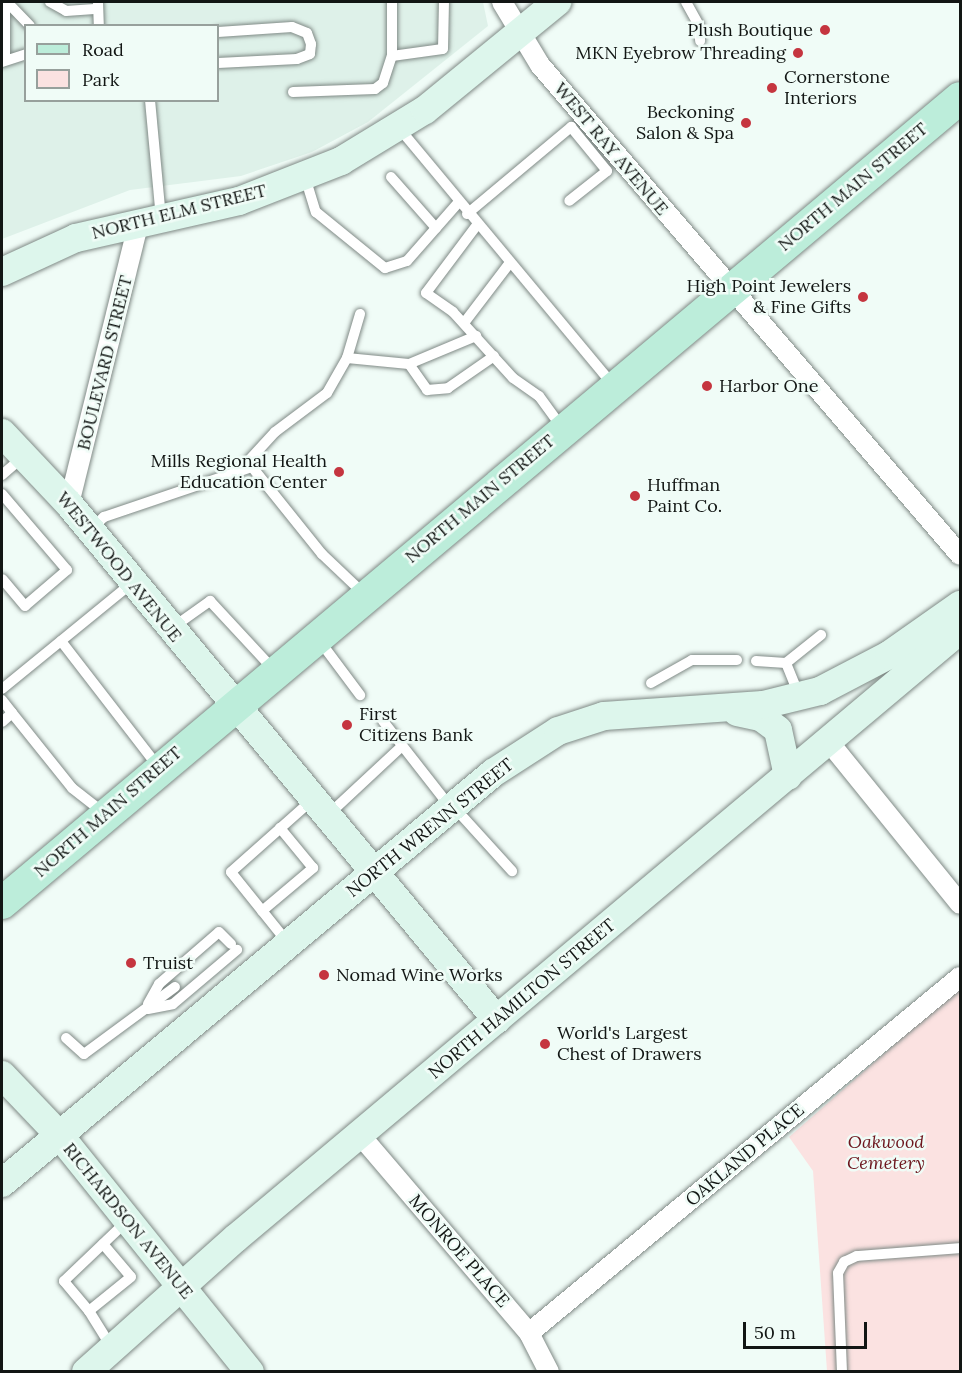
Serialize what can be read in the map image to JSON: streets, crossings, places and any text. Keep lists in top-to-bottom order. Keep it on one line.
{"streets":{"main road":["NORTH MAIN STREET"],"street":["WEST RAY AVENUE","NORTH ELM STREET","BOULEVARD STREET","WESTWOOD AVENUE","NORTH WRENN STREET","NORTH HAMILTON STREET","OAKLAND PLACE","RICHARDSON AVENUE","MONROE PLACE"]},"crossings":[["WEST RAY AVENUE","NORTH MAIN STREET"],["WEST RAY AVENUE","NORTH ELM STREET"],["NORTH MAIN STREET","WESTWOOD AVENUE"],["NORTH ELM STREET","BOULEVARD STREET"],["BOULEVARD STREET","WESTWOOD AVENUE"],["WESTWOOD AVENUE","NORTH WRENN STREET"],["WESTWOOD AVENUE","NORTH HAMILTON STREET"],["NORTH WRENN STREET","RICHARDSON AVENUE"],["NORTH HAMILTON STREET","RICHARDSON AVENUE"],["NORTH HAMILTON STREET","MONROE PLACE"],["OAKLAND PLACE","MONROE PLACE"]],"parks":["Oakwood Cemetery"],"places":["Plush Boutique","MKN Eyebrow Threading","Cornerstone Interiors","Beckoning Salon & Spa","High Point Jewelers & Fine Gifts","Harbor One","Mills Regional Health Education Center","Huffman Paint Co.","First Citizens Bank","Truist","Nomad Wine Works","World's Largest Chest of Drawers"],"legend":["Road","Park"],"scale_bar":"50 m"}
